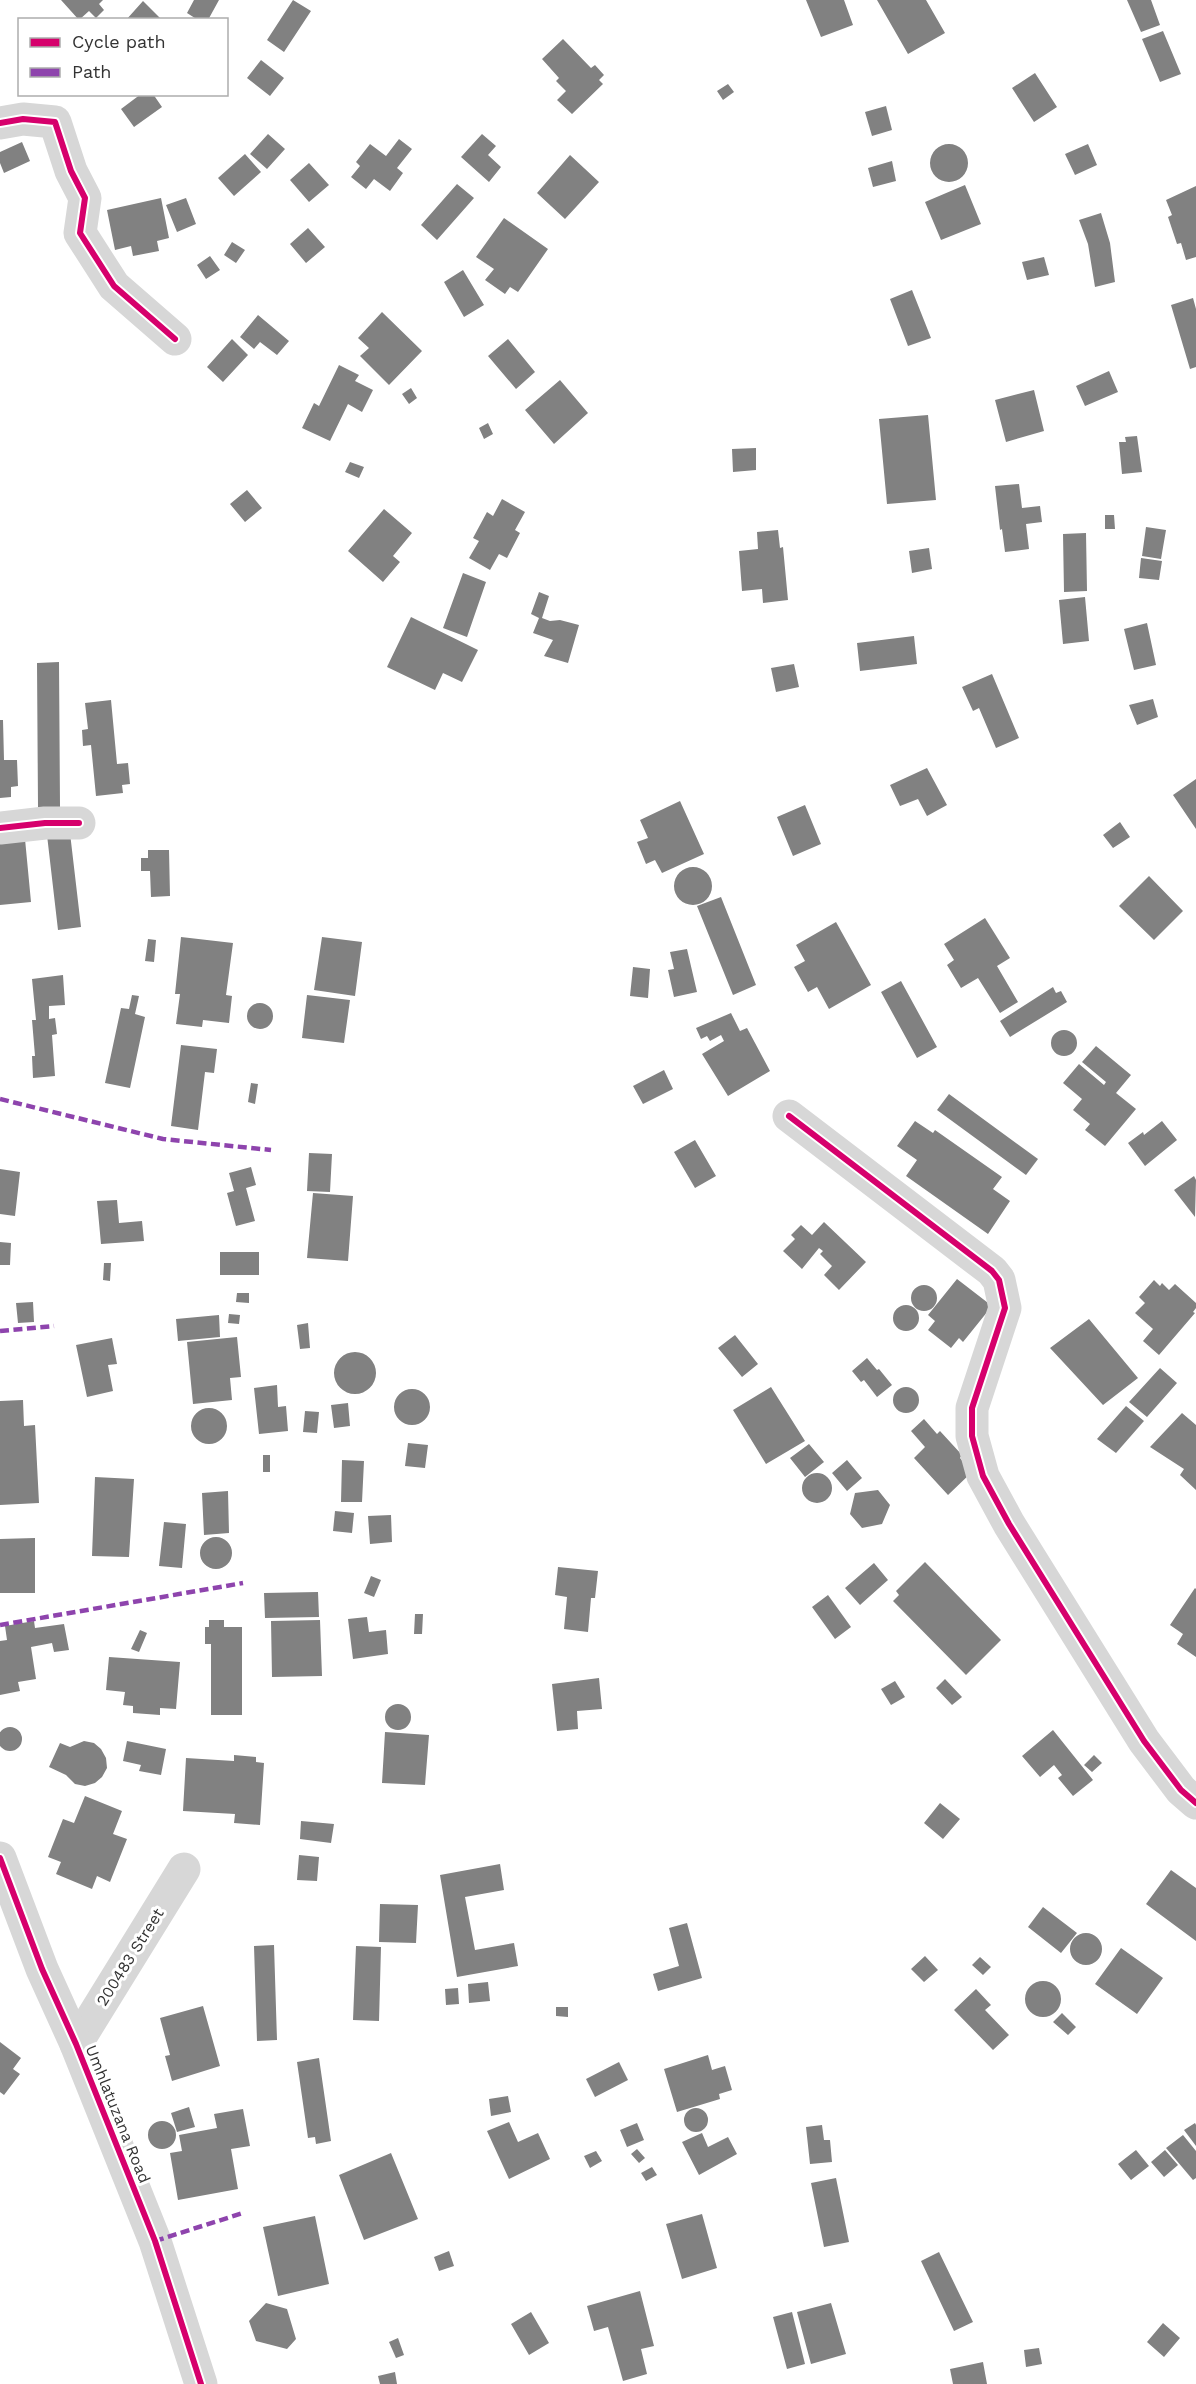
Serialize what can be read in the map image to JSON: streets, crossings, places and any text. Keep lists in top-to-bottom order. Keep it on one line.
{"streets":{"street":["200483 Street","Umhlatuzana Road"]},"crossings":[["200483 Street","Umhlatuzana Road"]],"legend":["Cycle path","Path"]}
